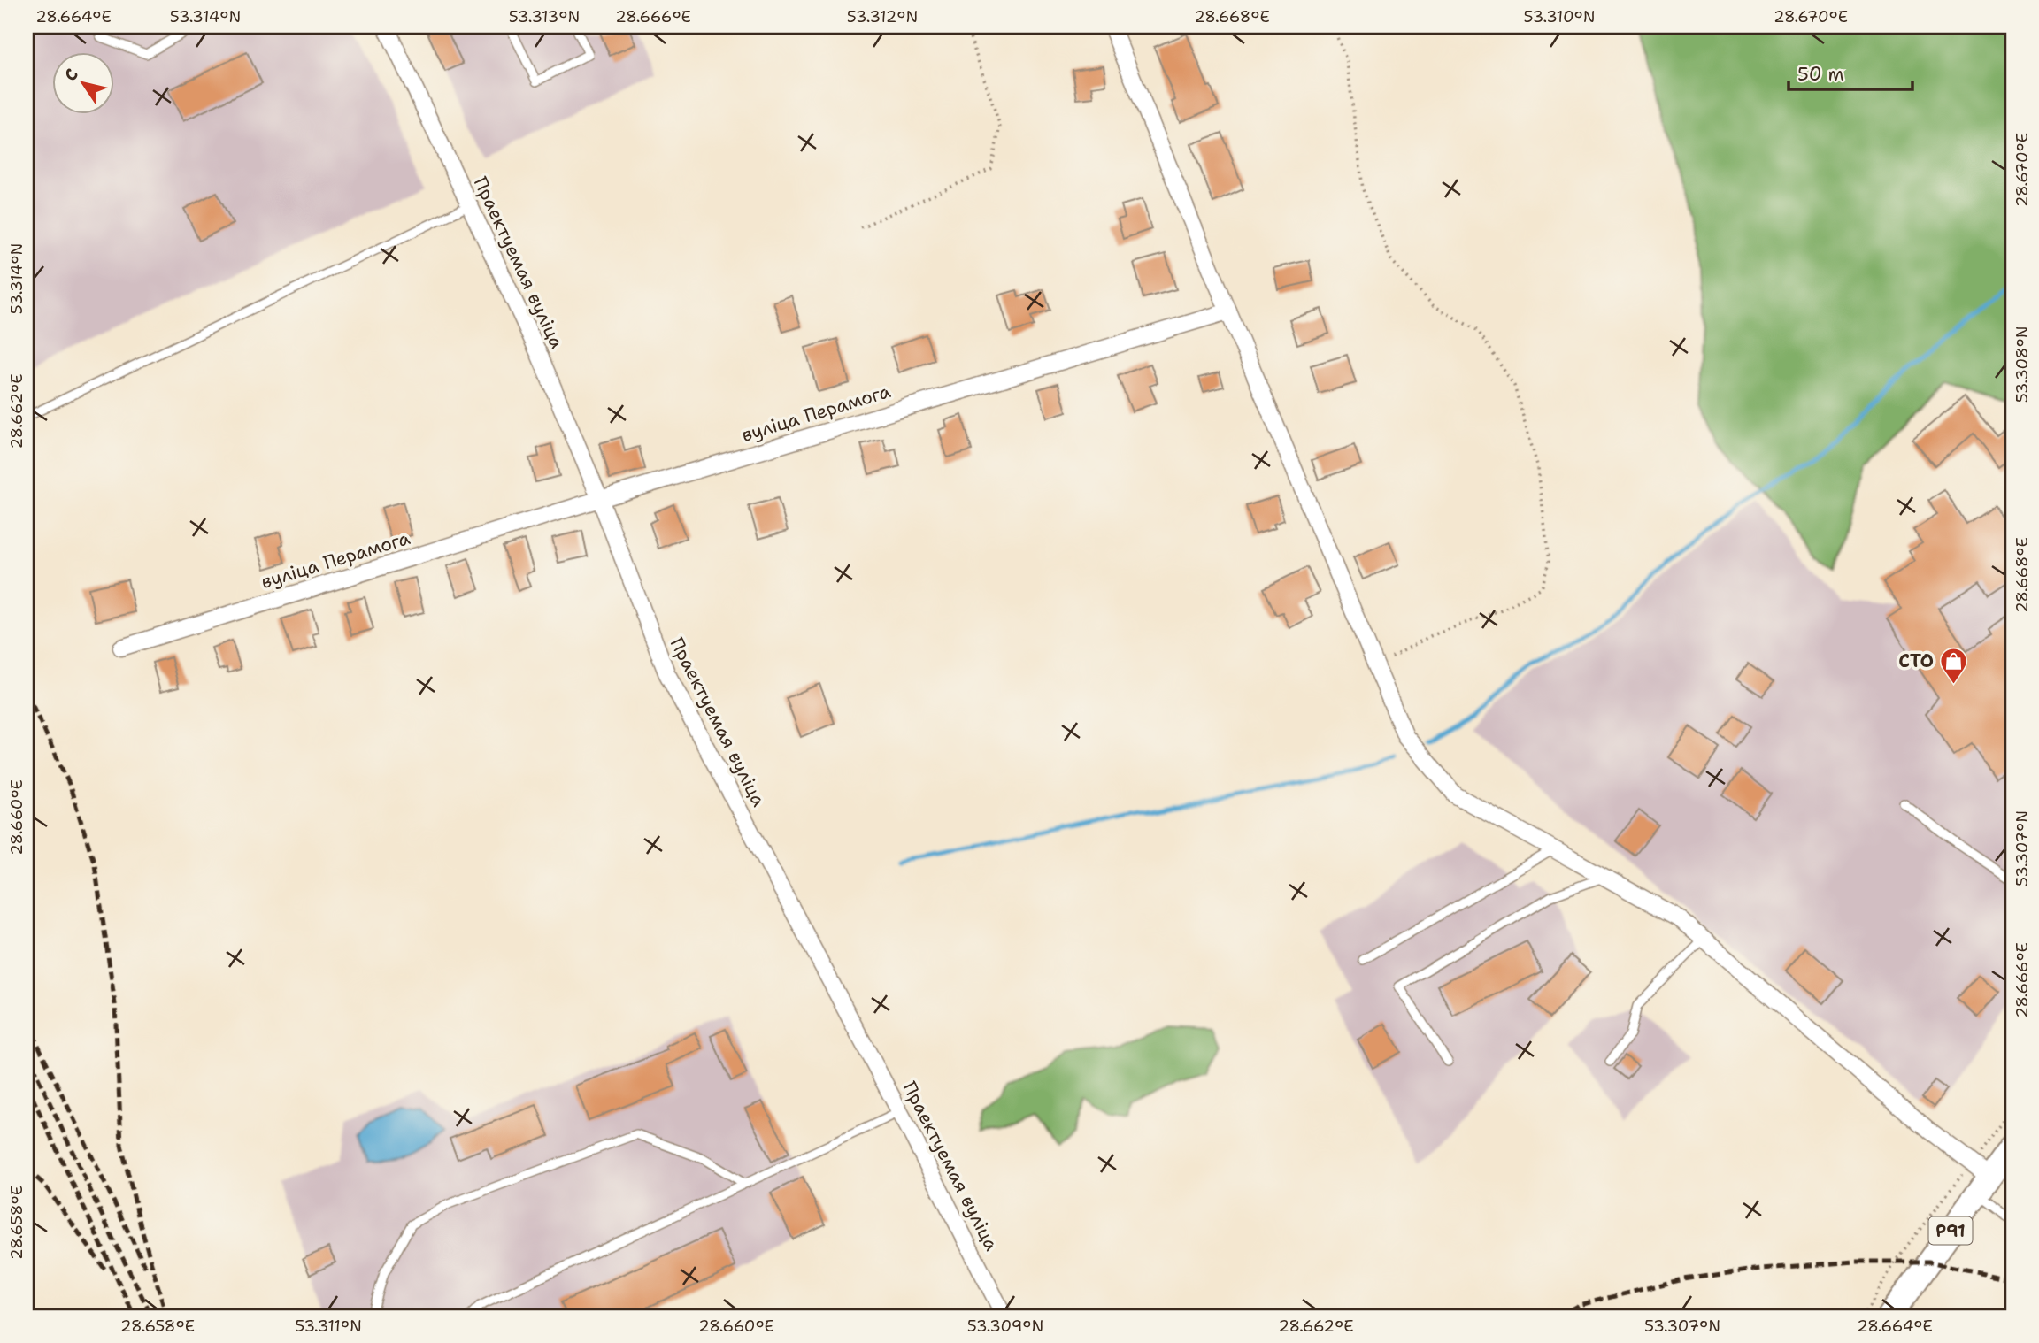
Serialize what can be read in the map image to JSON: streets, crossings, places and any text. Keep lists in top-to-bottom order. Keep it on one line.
{"streets":{"main road":["Р91"],"street":["Праектуемая вуліца","вуліца Перамога"]},"crossings":[["Праектуемая вуліца","вуліца Перамога"]],"places":{"shop":["СТО"]},"scale_bar":"50 m","north":"top left","coordinates":["28.664°E","53.314°N","53.313°N","28.666°E","53.312°N","28.668°E","53.310°N","28.670°E","53.308°N","28.662°E","28.660°E","53.307°N","28.658°E","53.311°N","53.309°N"]}
